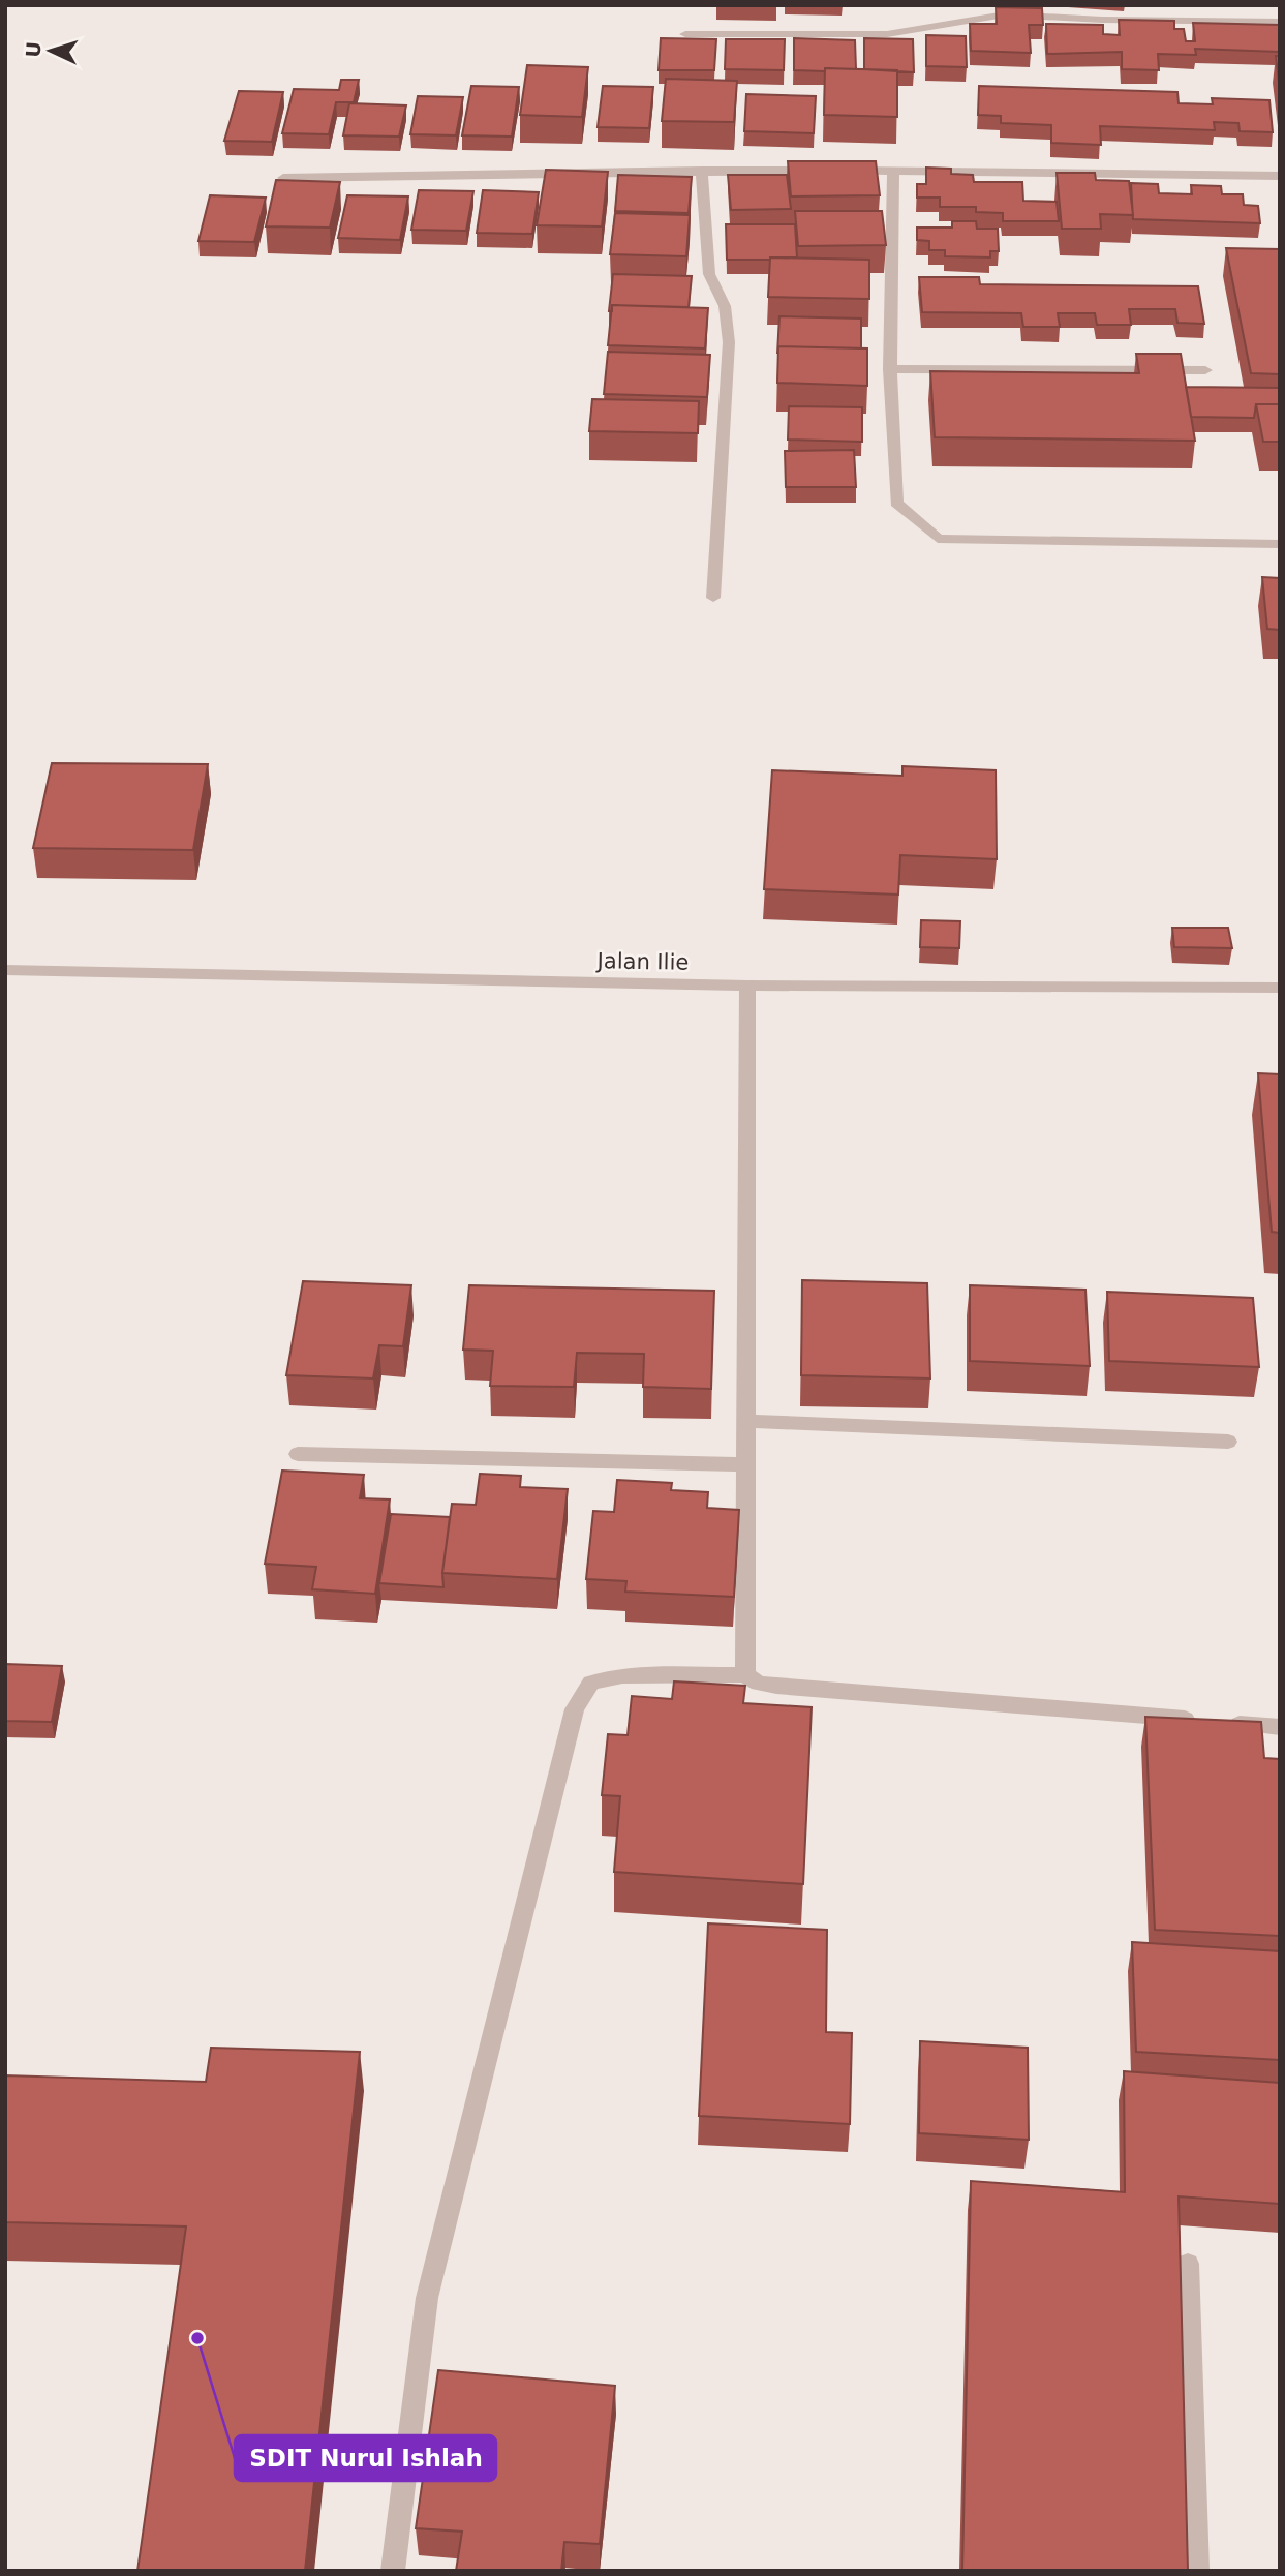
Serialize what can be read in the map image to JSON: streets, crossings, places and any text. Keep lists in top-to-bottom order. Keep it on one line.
{"streets":{"street":["Jalan Ilie"]},"places":["SDIT Nurul Ishlah"],"north":"left"}
